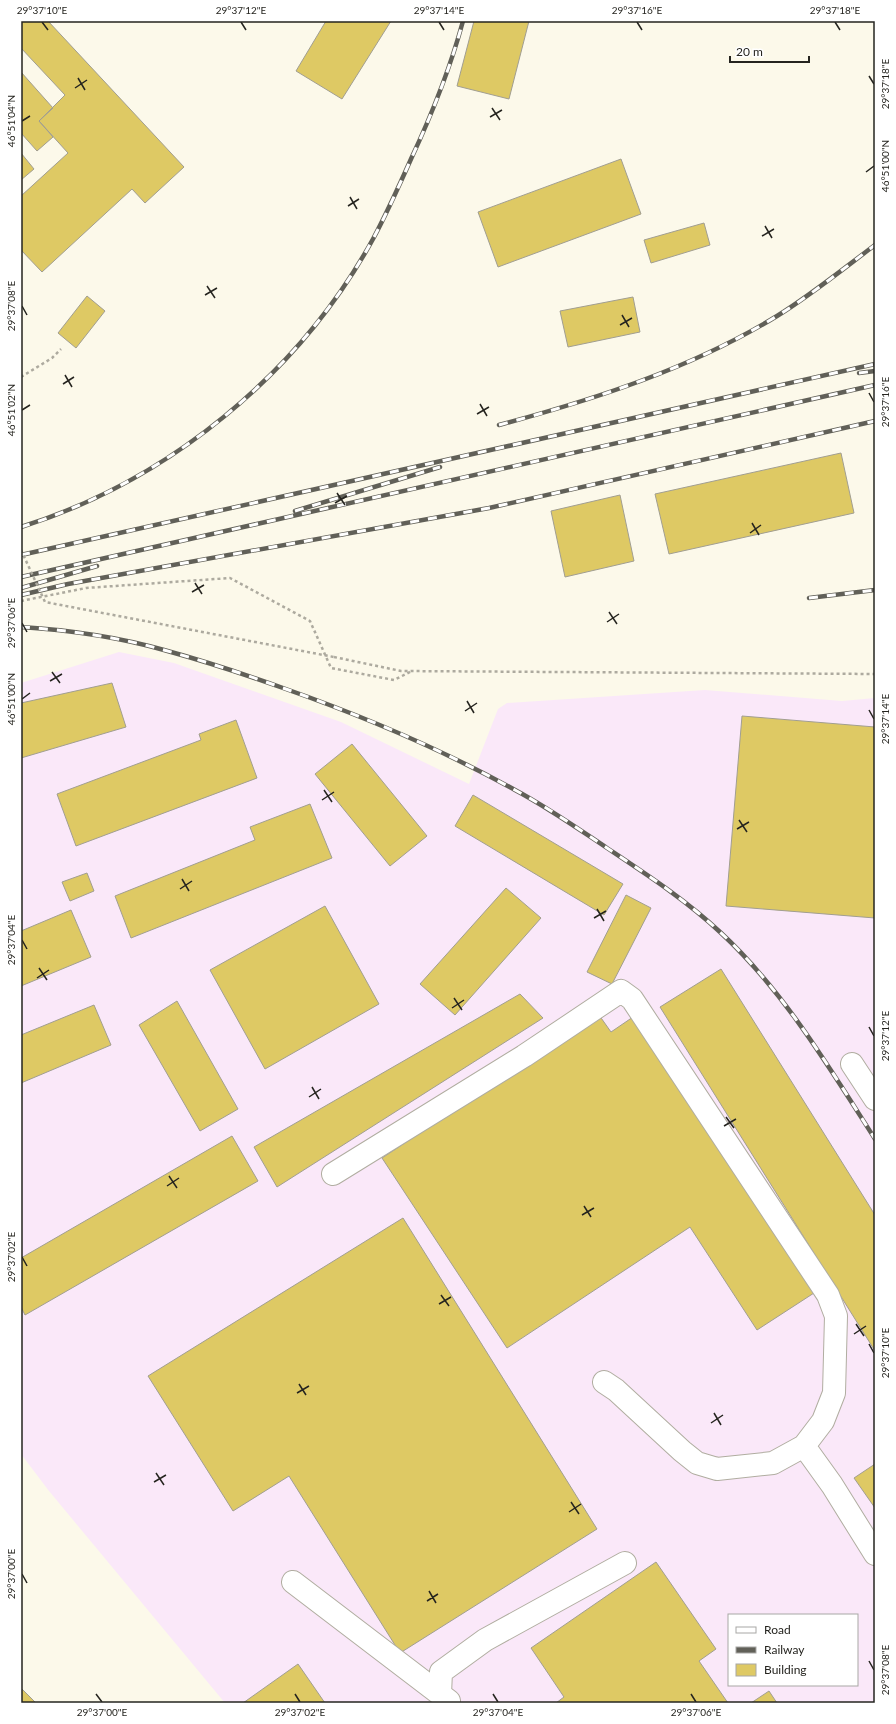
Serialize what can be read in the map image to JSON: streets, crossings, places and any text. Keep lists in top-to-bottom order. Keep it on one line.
{"legend":["Road","Railway","Building"],"scale_bar":"20 m","coordinates":["29°37'10\"E","29°37'12\"E","29°37'14\"E","29°37'16\"E","29°37'18\"E","46°51'04\"N","46°51'00\"N","29°37'08\"E","46°51'02\"N","29°37'06\"E","29°37'04\"E","29°37'02\"E","29°37'00\"E"]}
